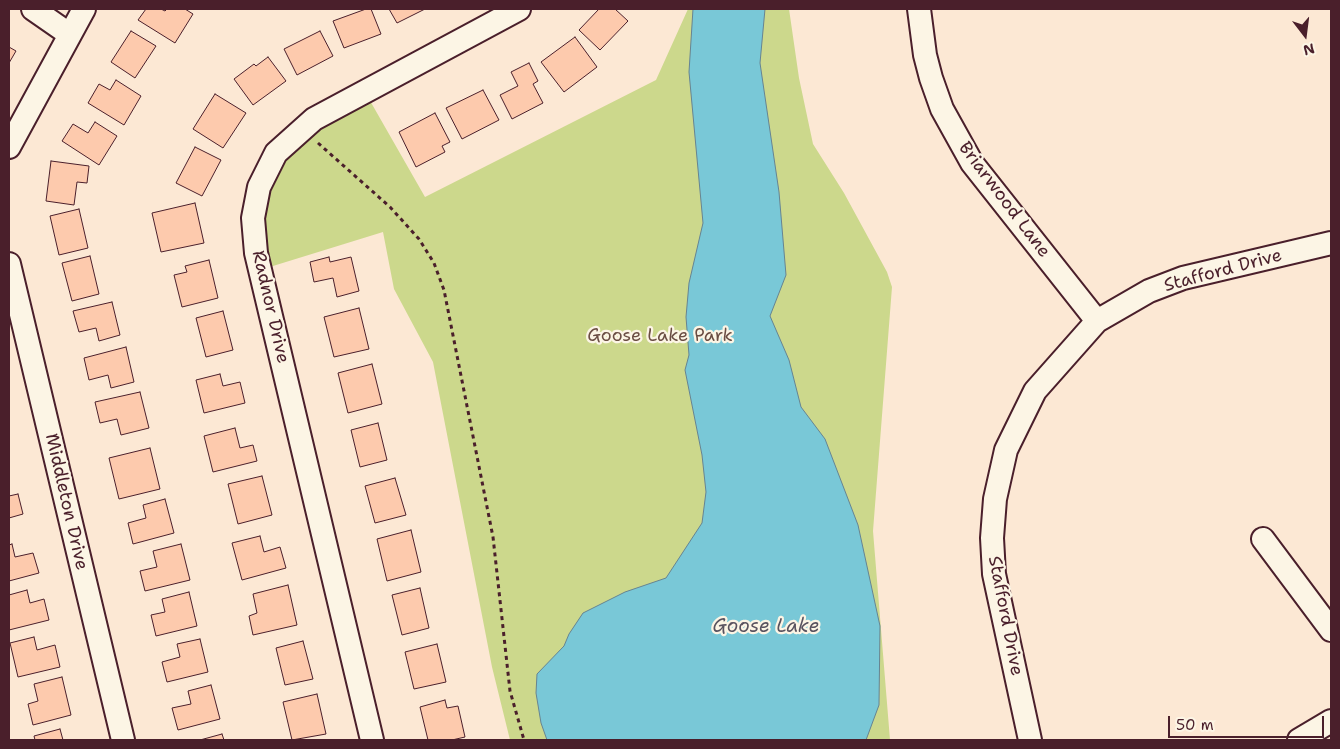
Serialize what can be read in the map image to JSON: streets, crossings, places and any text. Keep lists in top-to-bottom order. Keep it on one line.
{"streets":{"street":["Briarwood Lane","Stafford Drive","Radnor Drive","Middleton Drive"]},"crossings":[["Briarwood Lane","Stafford Drive"]],"water":["Goose Lake"],"parks":["Goose Lake Park"],"scale_bar":"50 m","north":"bottom"}
